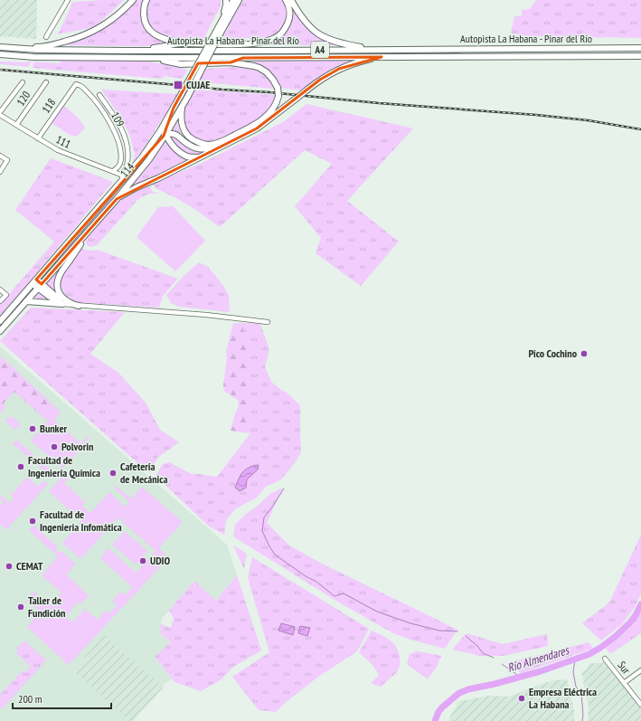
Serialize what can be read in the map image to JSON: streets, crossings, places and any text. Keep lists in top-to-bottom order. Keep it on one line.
{"streets":{"highway":["Autopista La Habana - Pinar del Río","A4","114"],"street":["120","118","109","111","Sur"]},"crossings":[["120","111"],["118","109"],["118","111"],["109","111"]],"water":["Río Almendares"],"places":{"transit":["CUJAE"],"other":["Pico Cochino","Bunker","Polvorin","Facultad de Ingeniería Química","Cafetería de Mecánica","Facultad de Ingeniería Infomática","UDIO","CEMAT","Taller de Fundición","Empresa Eléctrica La Habana"]},"scale_bar":"200 m"}
